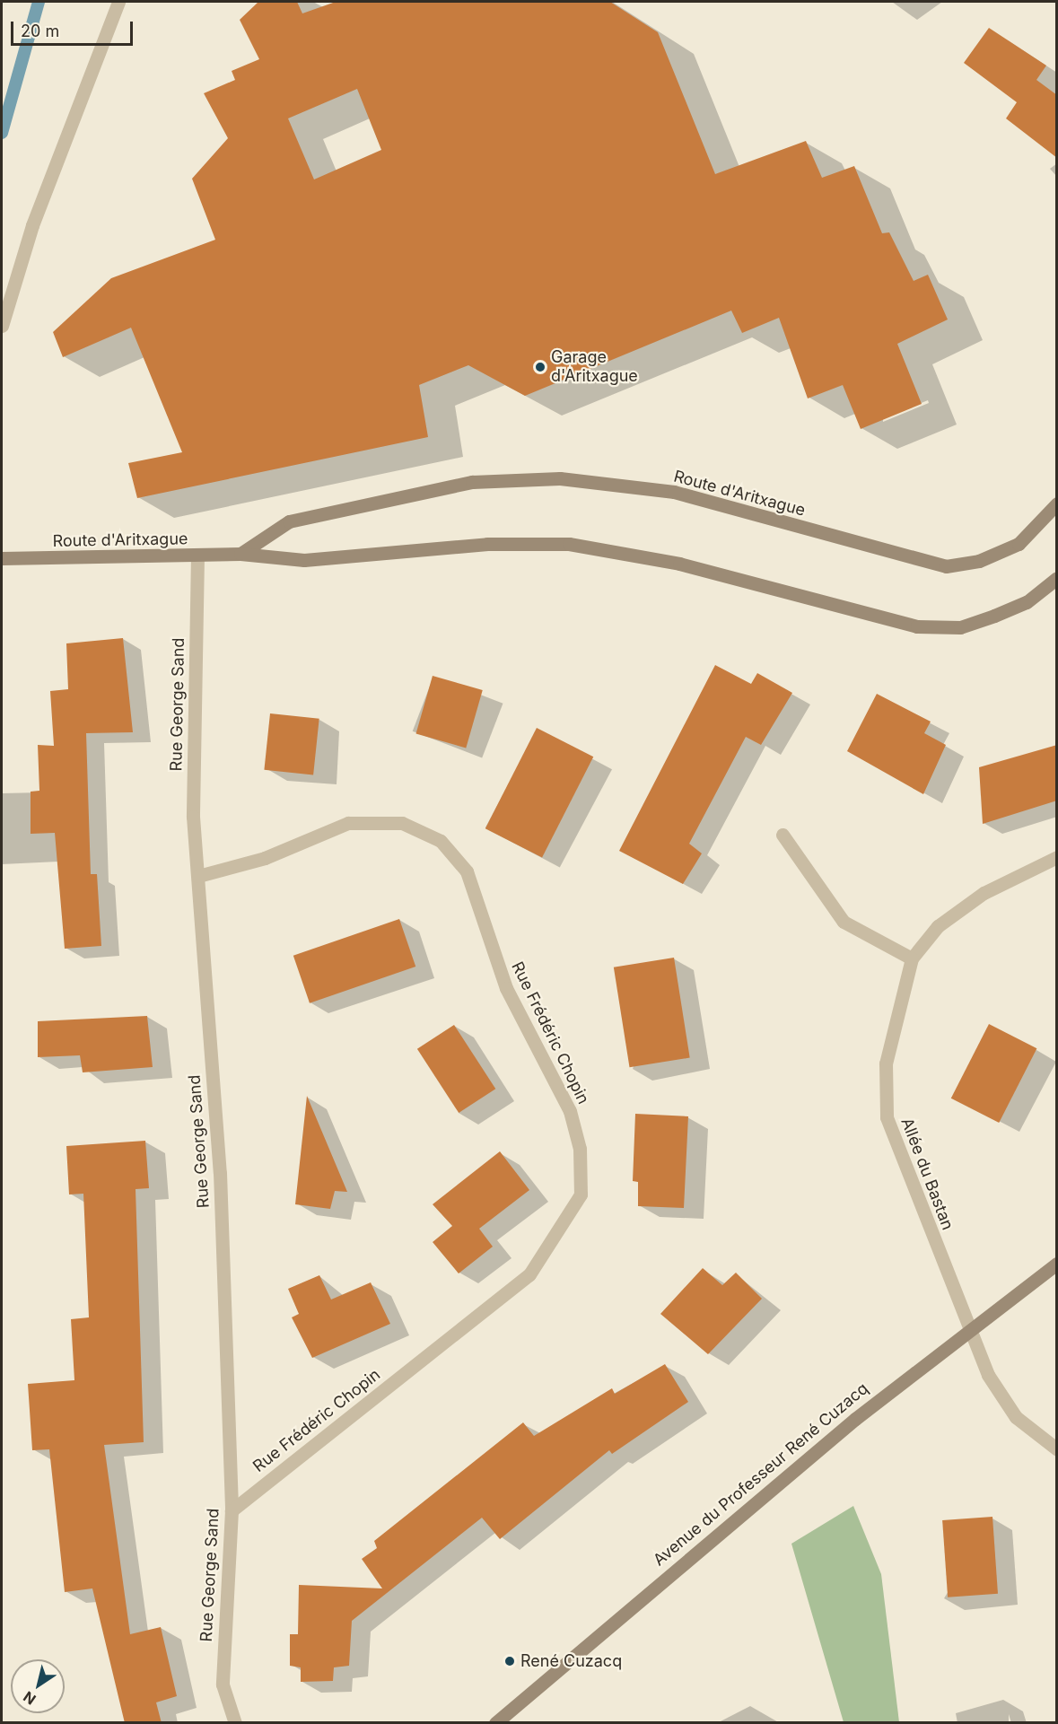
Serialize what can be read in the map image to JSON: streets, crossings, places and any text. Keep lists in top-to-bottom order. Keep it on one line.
{"streets":{"street":["Route d'Aritxague","Rue George Sand","Rue Frédéric Chopin","Allée du Bastan","Avenue du Professeur René Cuzacq"]},"crossings":[["Route d'Aritxague","Rue George Sand"],["Rue George Sand","Rue Frédéric Chopin"],["Allée du Bastan","Avenue du Professeur René Cuzacq"]],"places":["Garage d'Aritxague","René Cuzacq"],"scale_bar":"20 m","north":"bottom left"}
